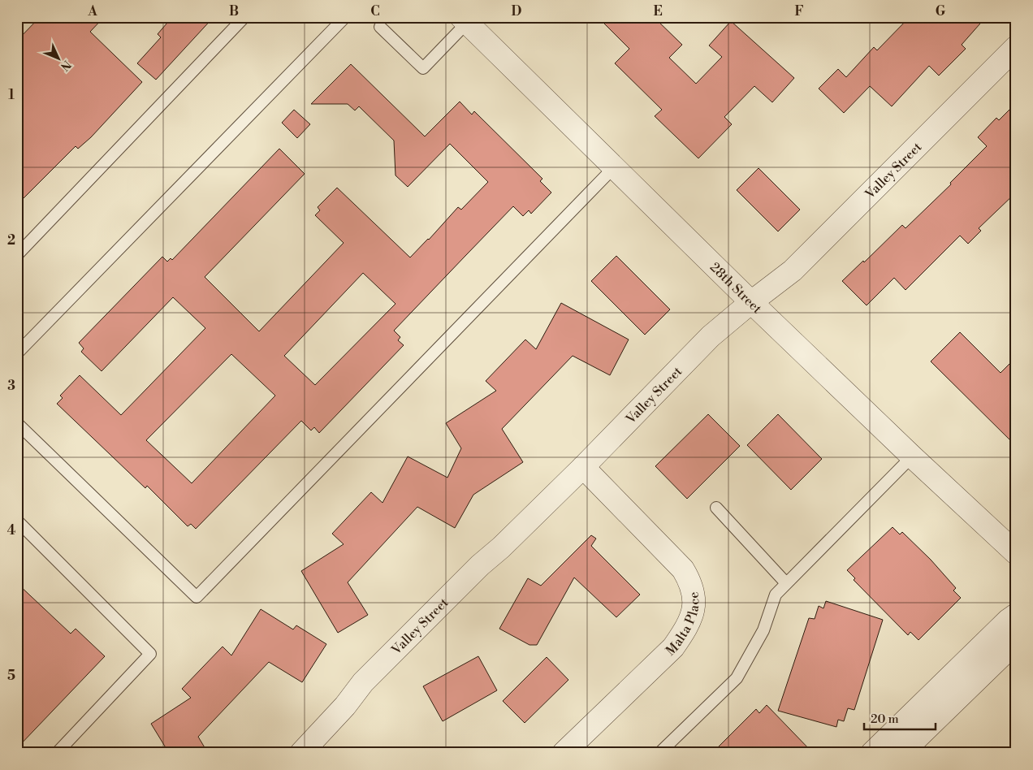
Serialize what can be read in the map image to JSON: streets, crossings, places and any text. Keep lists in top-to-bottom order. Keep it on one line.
{"streets":{"street":["Valley Street","28th Street","Malta Place"]},"crossings":[["Valley Street","28th Street"],["Valley Street","Malta Place"]],"scale_bar":"20 m","north":"bottom right","grid":{"columns":["A","B","C","D","E","F","G"],"rows":["1","2","3","4","5"]}}
